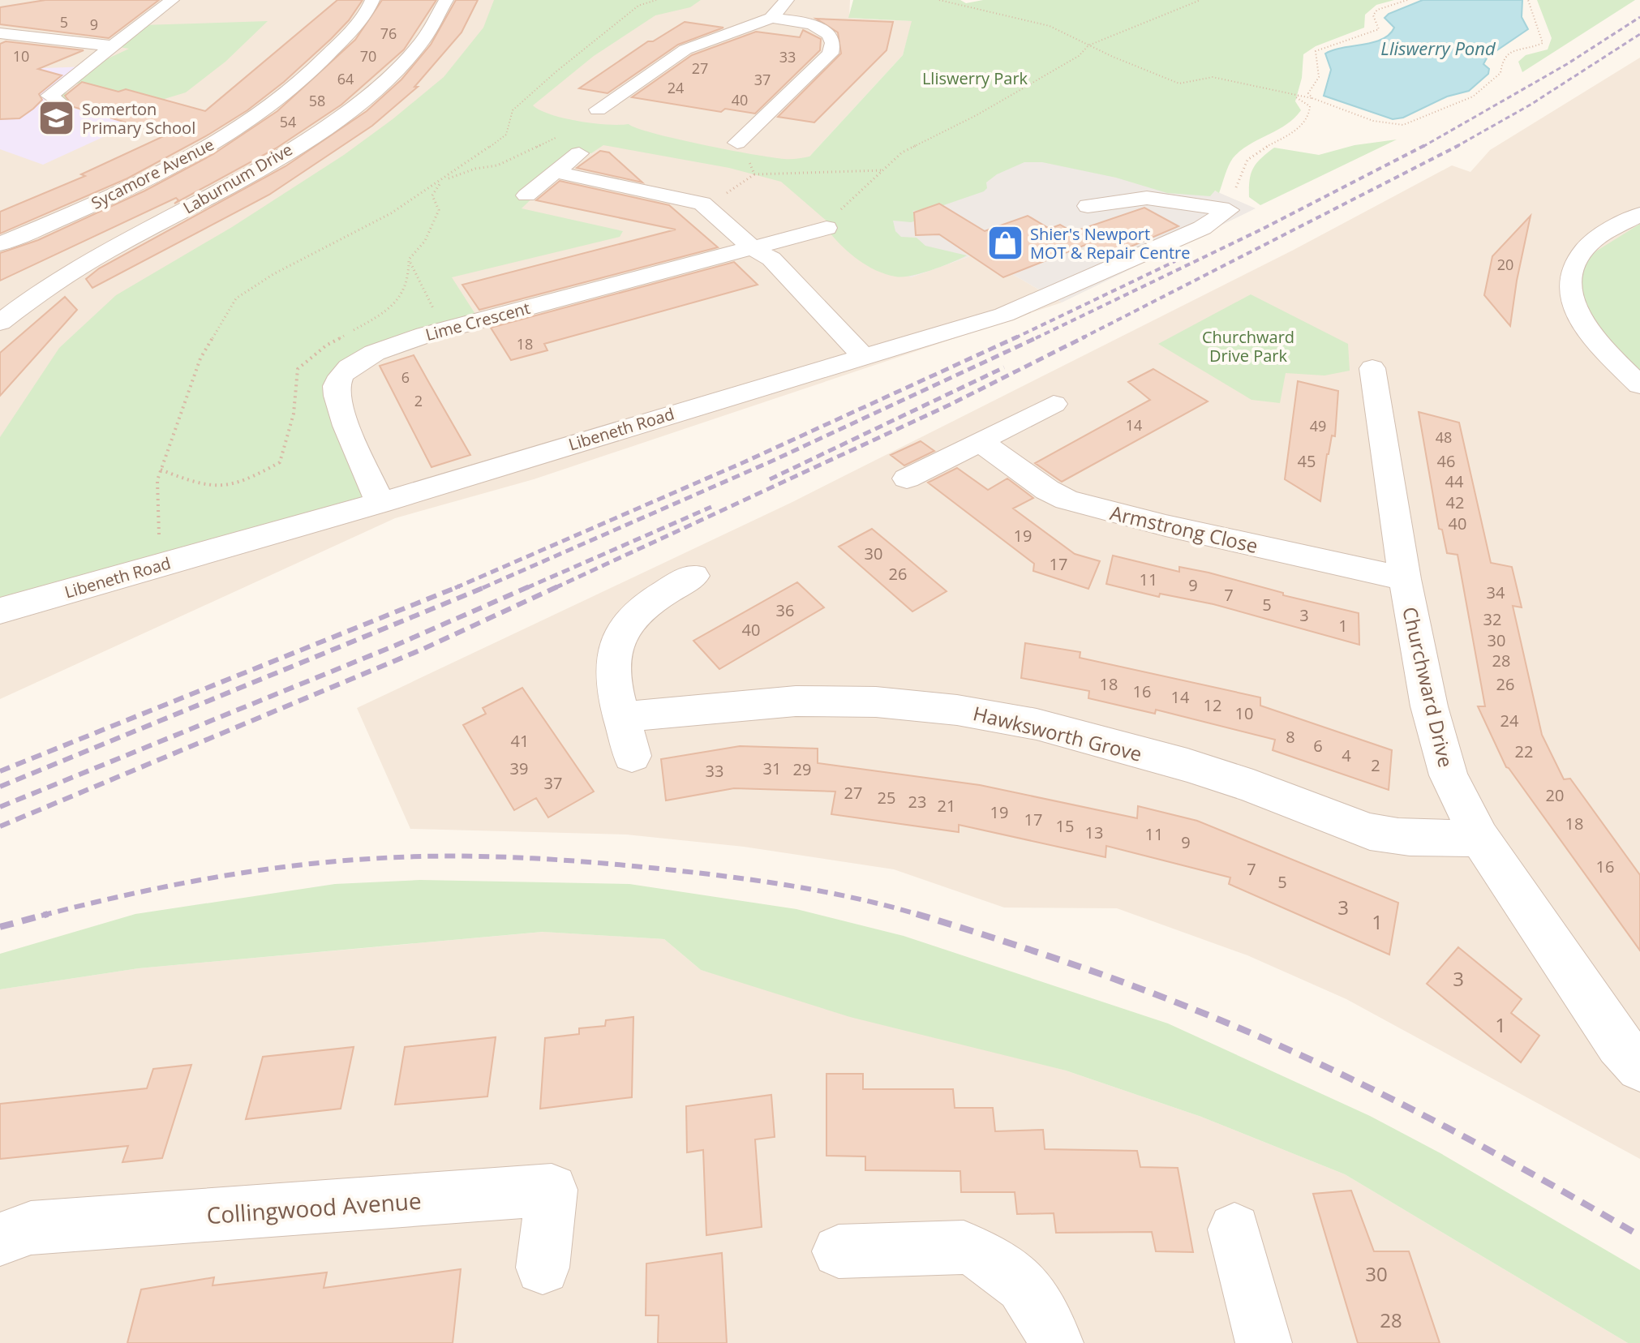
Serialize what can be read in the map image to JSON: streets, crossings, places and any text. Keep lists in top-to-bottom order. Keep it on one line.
{"streets":{"street":["Sycamore Avenue","Laburnum Drive","Lime Crescent","Libeneth Road","Armstrong Close","Churchward Drive","Hawksworth Grove","Collingwood Avenue"]},"crossings":[["Lime Crescent","Libeneth Road"],["Armstrong Close","Churchward Drive"],["Churchward Drive","Hawksworth Grove"]],"water":["Lliswerry Pond"],"parks":["Lliswerry Park","Churchward Drive Park"],"places":{"school or university":["Somerton Primary School"],"shop":["Shier's Newport MOT & Repair Centre"]},"house_numbers":["5","9","76","10","70","33","27","64","37","24","40","58","54","20","18","6","2","14","49","48","45","46","44","42","40","19","30","17","26","11","9","34","7","5","36","3","32","1","40","30","28","18","26","16","14","12","10","24","8","41","6","22","4","2","39","31","29","33","37","27","20","25","23","21","19","17","18","15","13","11","9","16","7","5","3","1","3","1","30","28"]}
